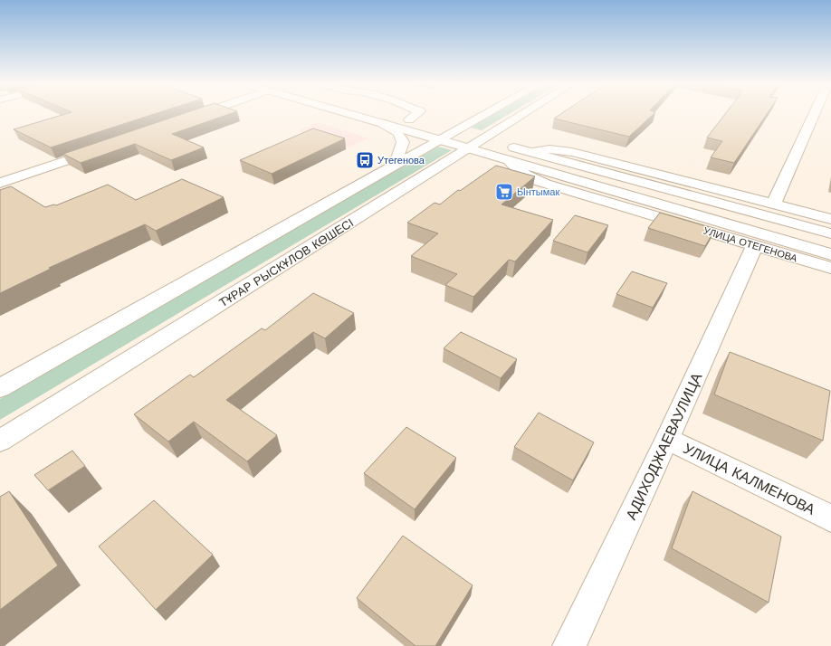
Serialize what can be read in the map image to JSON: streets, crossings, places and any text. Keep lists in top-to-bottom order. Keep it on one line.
{"streets":{"street":["УЛИЦА ОТЕГЕНОВА","ТҰРАР РЫСКҰЛОВ КӨШЕСІ","АДИХОДЖАЕВАУЛИЦА","УЛИЦА КАЛМЕНОВА"]},"crossings":[["УЛИЦА ОТЕГЕНОВА","ТҰРАР РЫСКҰЛОВ КӨШЕСІ"],["УЛИЦА ОТЕГЕНОВА","АДИХОДЖАЕВАУЛИЦА"],["АДИХОДЖАЕВАУЛИЦА","УЛИЦА КАЛМЕНОВА"]],"places":{"bus stop":["Утегенова"],"supermarket":["Ынтымак"]}}
